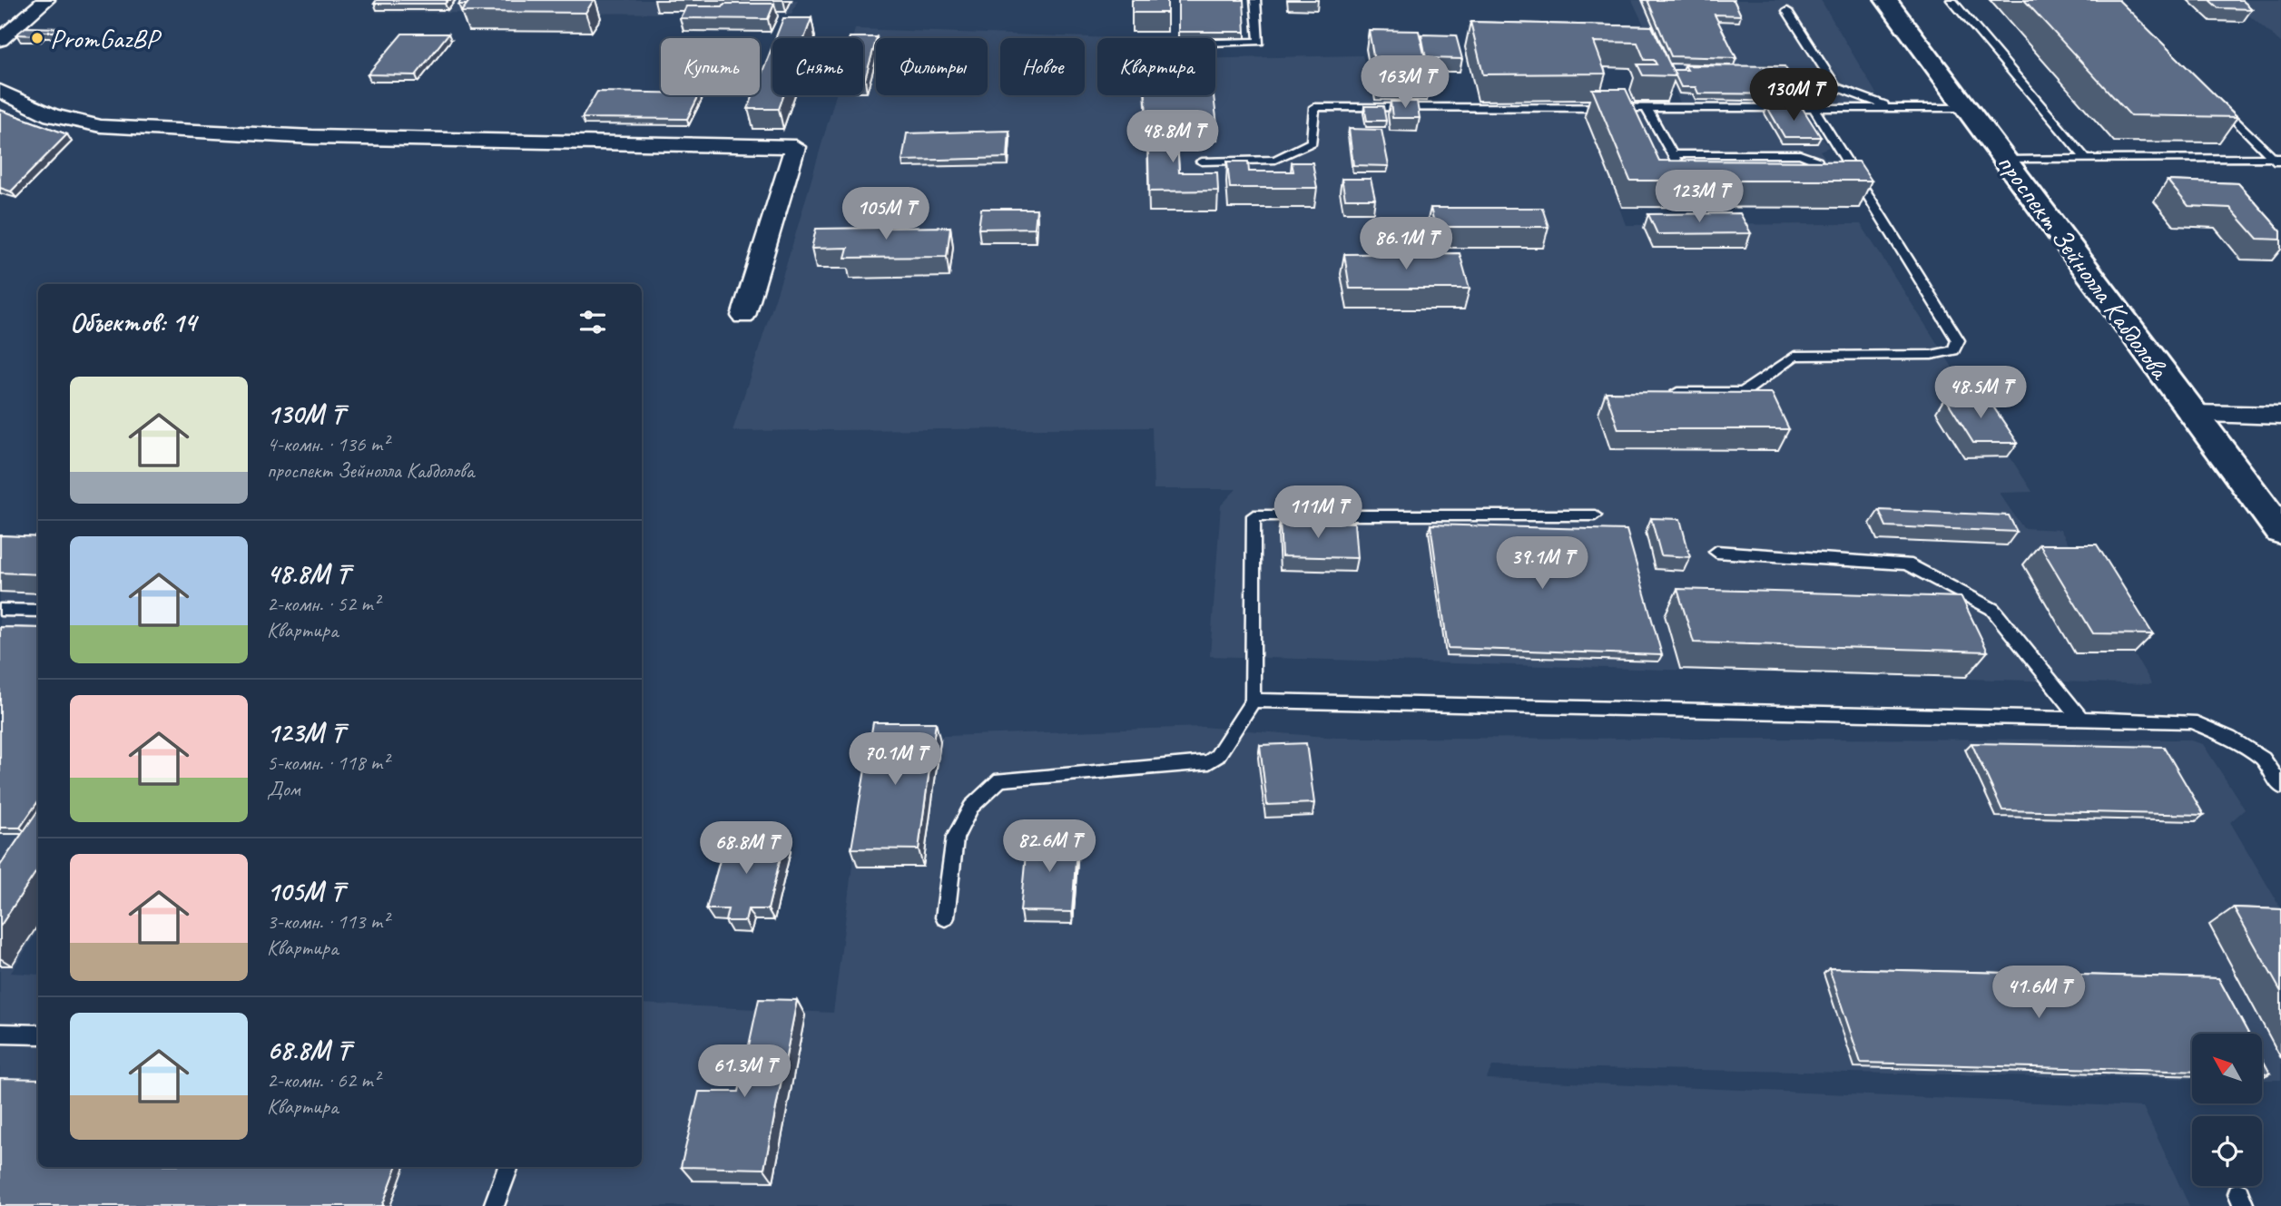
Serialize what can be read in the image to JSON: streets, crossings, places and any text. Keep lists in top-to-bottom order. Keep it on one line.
{"streets":{"main road":["проспект Зейнолла Кабдолова"]},"places":["PromGazBP"],"north":"top left","page":{"chip":["Купить","Снять","Фильтры","Новое","Квартира"],"price":["163M ₸","130M ₸","48.8M ₸","123M ₸","105M ₸","86.1M ₸","48.5M ₸","111M ₸","39.1M ₸","70.1M ₸","82.6M ₸","68.8M ₸","41.6M ₸","61.3M ₸"],"heading":"Объектов: 14","list":[{"name":"130M ₸","note":"4-комн. · 136 m² · проспект Зейнолла Кабдолова"},{"name":"48.8M ₸","note":"2-комн. · 52 m² · Квартира"},{"name":"123M ₸","note":"5-комн. · 118 m² · Дом"},{"name":"105M ₸","note":"3-комн. · 113 m² · Квартира"},{"name":"68.8M ₸","note":"2-комн. · 62 m² · Квартира"}]}}
